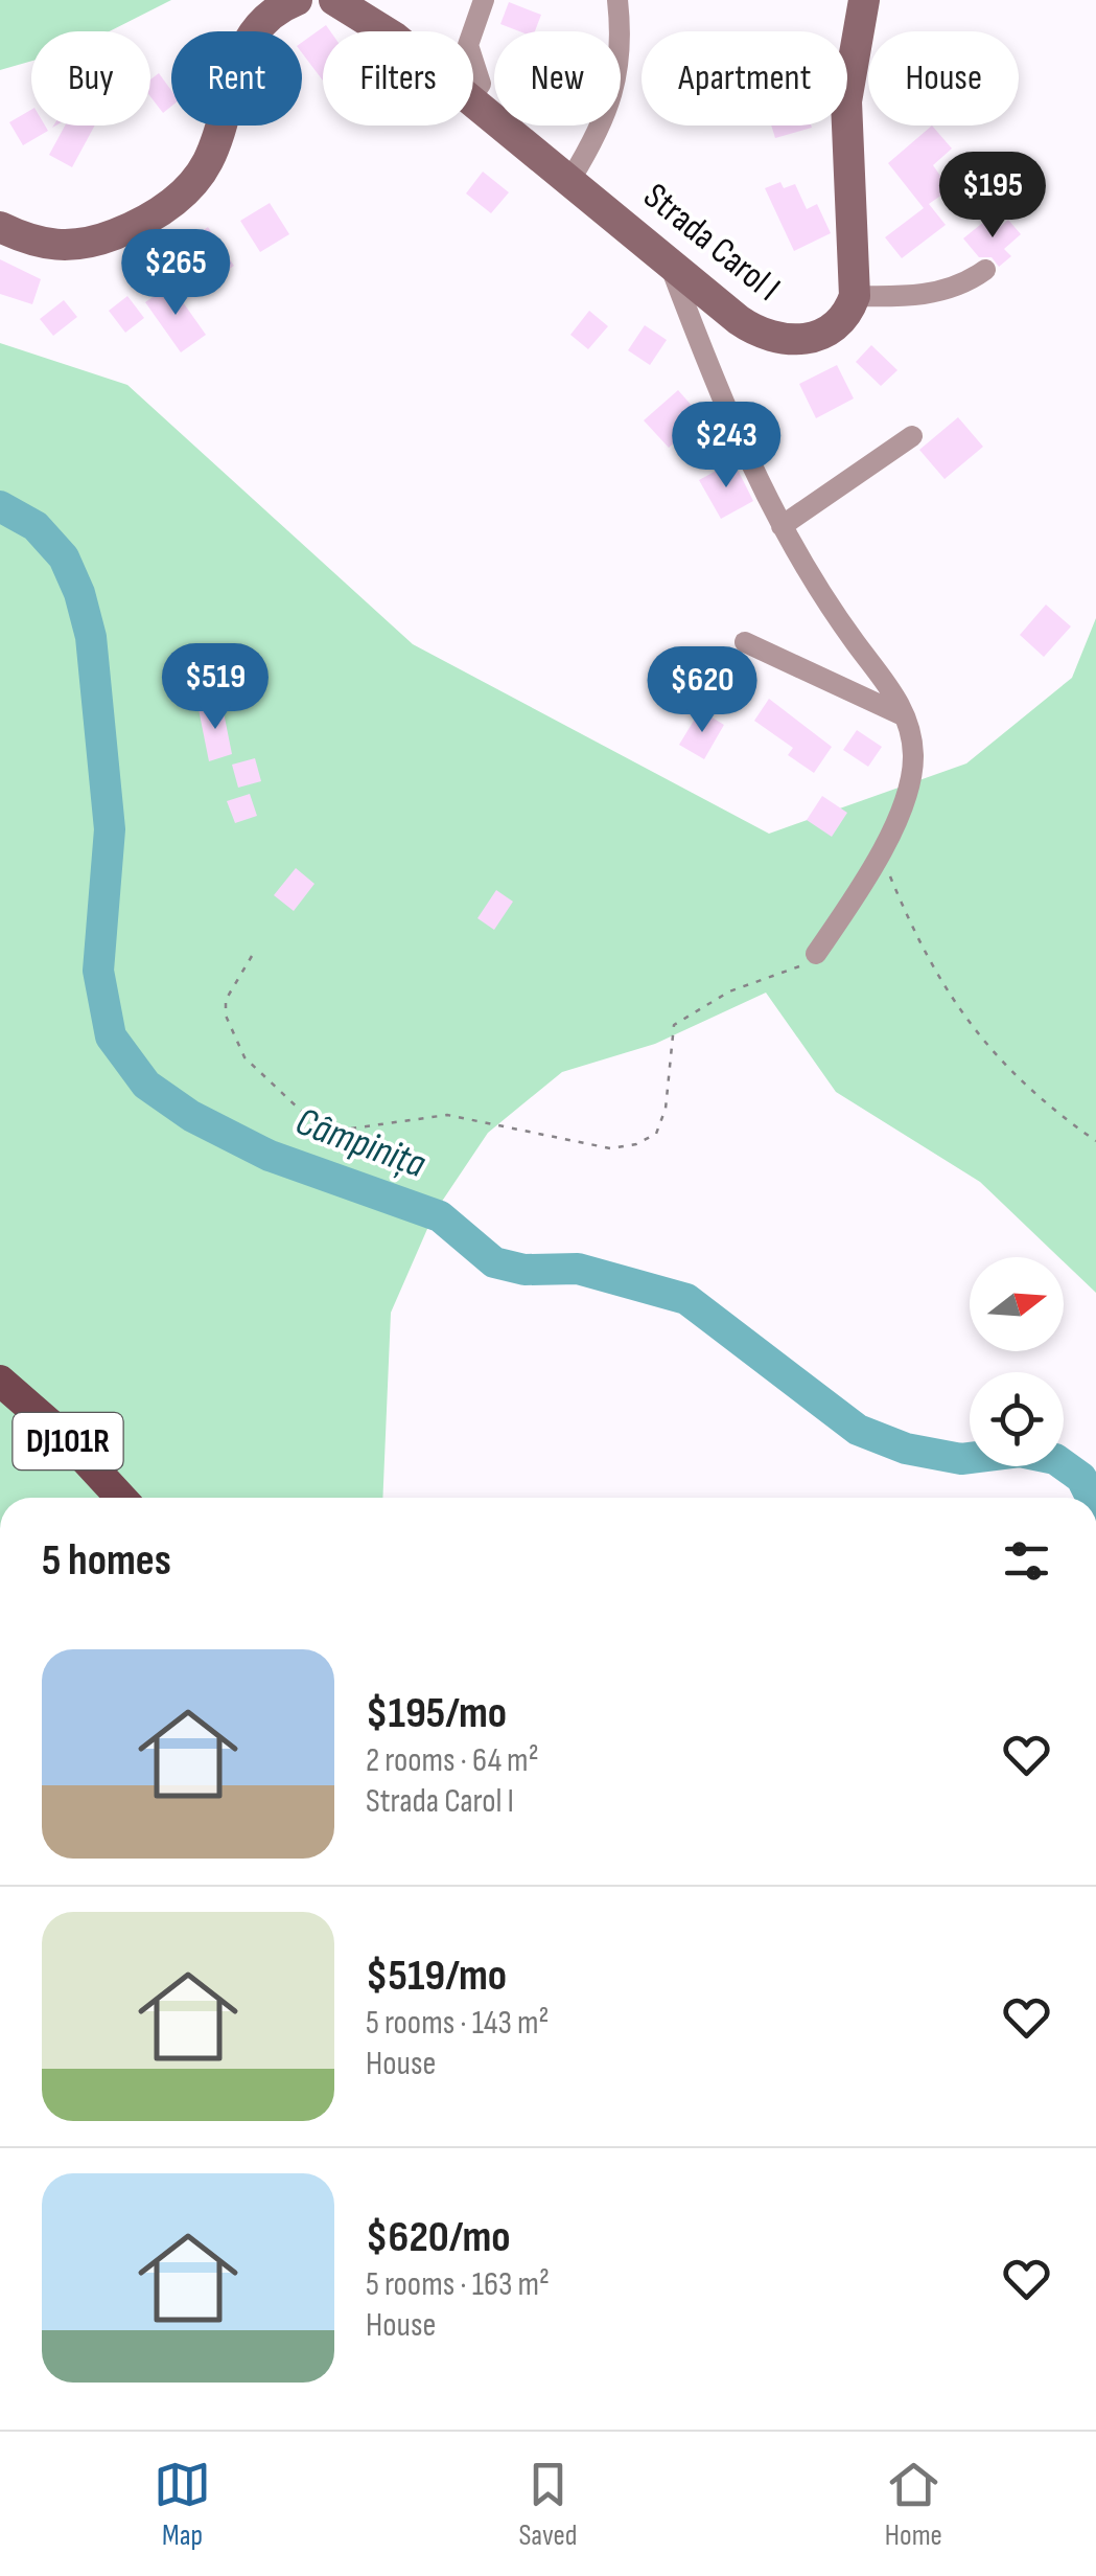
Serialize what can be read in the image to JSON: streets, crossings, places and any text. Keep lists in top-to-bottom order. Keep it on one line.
{"streets":{"main road":["Strada Carol I","DJ101R"]},"water":["Câmpinița"],"north":"right","page":{"chip":["Buy","Rent","Filters","New","Apartment","House"],"price":["$195","$265","$243","$519","$620"],"heading":"5 homes","list":[{"name":"$195/mo","note":"2 rooms · 64 m² · Strada Carol I"},{"name":"$519/mo","note":"5 rooms · 143 m² · House"},{"name":"$620/mo","note":"5 rooms · 163 m² · House"}],"tabs":["Map","Saved","Home"]}}
